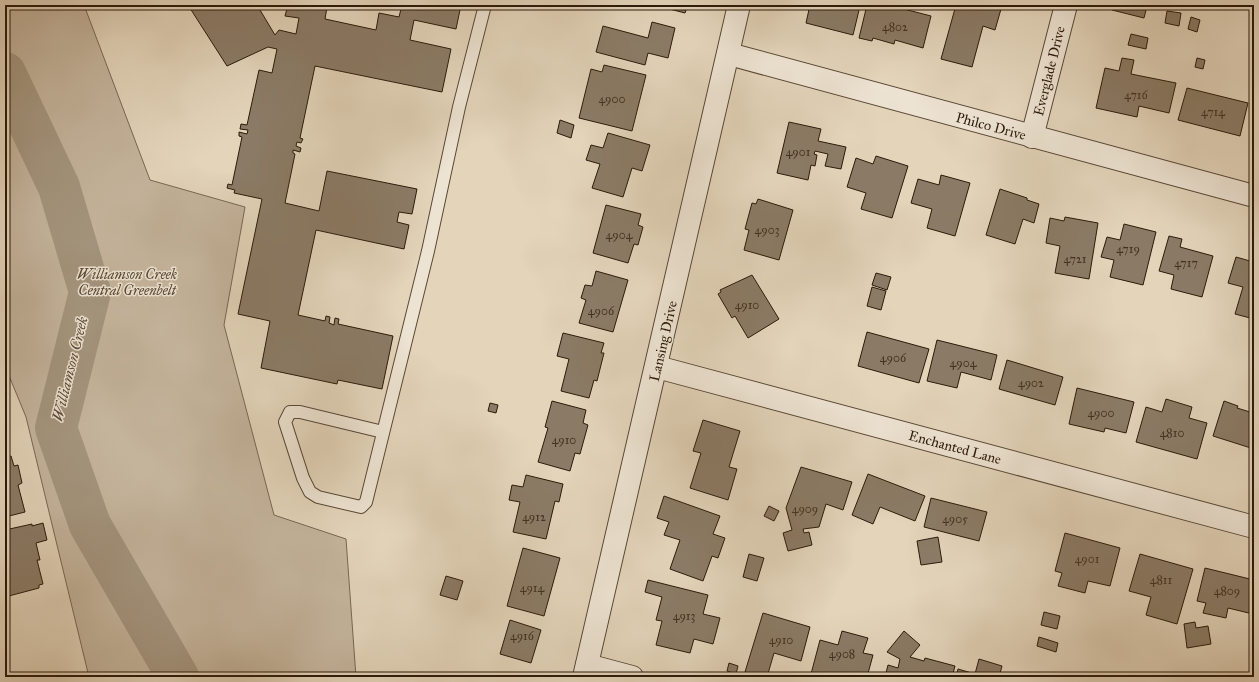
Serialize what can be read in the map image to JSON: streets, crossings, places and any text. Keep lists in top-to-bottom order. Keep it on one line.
{"streets":{"street":["Everglade Drive","Philco Drive","Lansing Drive","Enchanted Lane"]},"crossings":[["Everglade Drive","Philco Drive"],["Philco Drive","Lansing Drive"],["Lansing Drive","Enchanted Lane"]],"water":["Williamson Creek"],"parks":["Williamson Creek Central Greenbelt"],"house_numbers":["4802","4716","4900","4714","4901","4903","4904","4719","4721","4717","4910","4906","4906","4904","4902","4900","4810","4910","4909","4912","4905","4901","4811","4914","4809","4913","4916","4910","4908"]}
